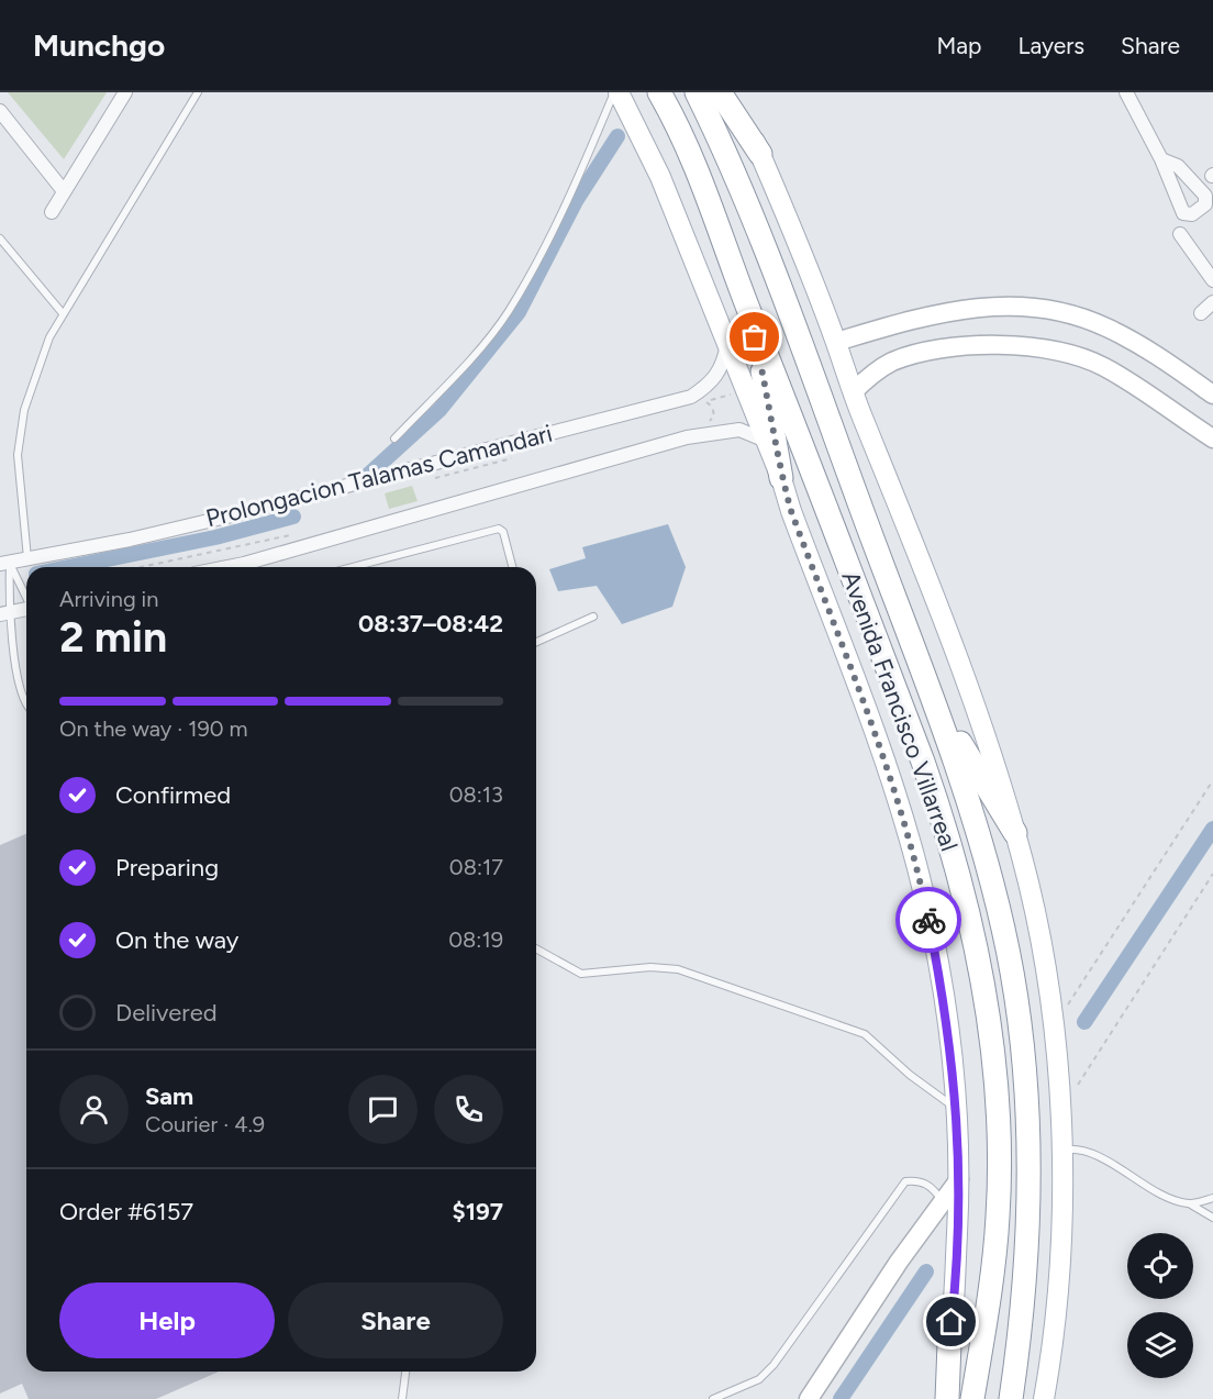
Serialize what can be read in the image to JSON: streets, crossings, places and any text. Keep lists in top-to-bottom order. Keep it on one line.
{"streets":{"highway":["Avenida Francisco Villarreal"],"street":["Prolongacion Talamas Camandari"]},"crossings":[["Prolongacion Talamas Camandari","Avenida Francisco Villarreal"]],"page":{"header":"Munchgo","nav":["Map","Layers","Share"],"heading":["2 min","Arriving in","08:37–08:42"],"panel":["Sam","Courier · 4.9","Order #6157","$197"],"bar":"On the way · 190 m","list":[["Confirmed","08:13"],["Preparing","08:17"],["On the way","08:19"],"Delivered"],"buttons":["Help","Share"]}}
